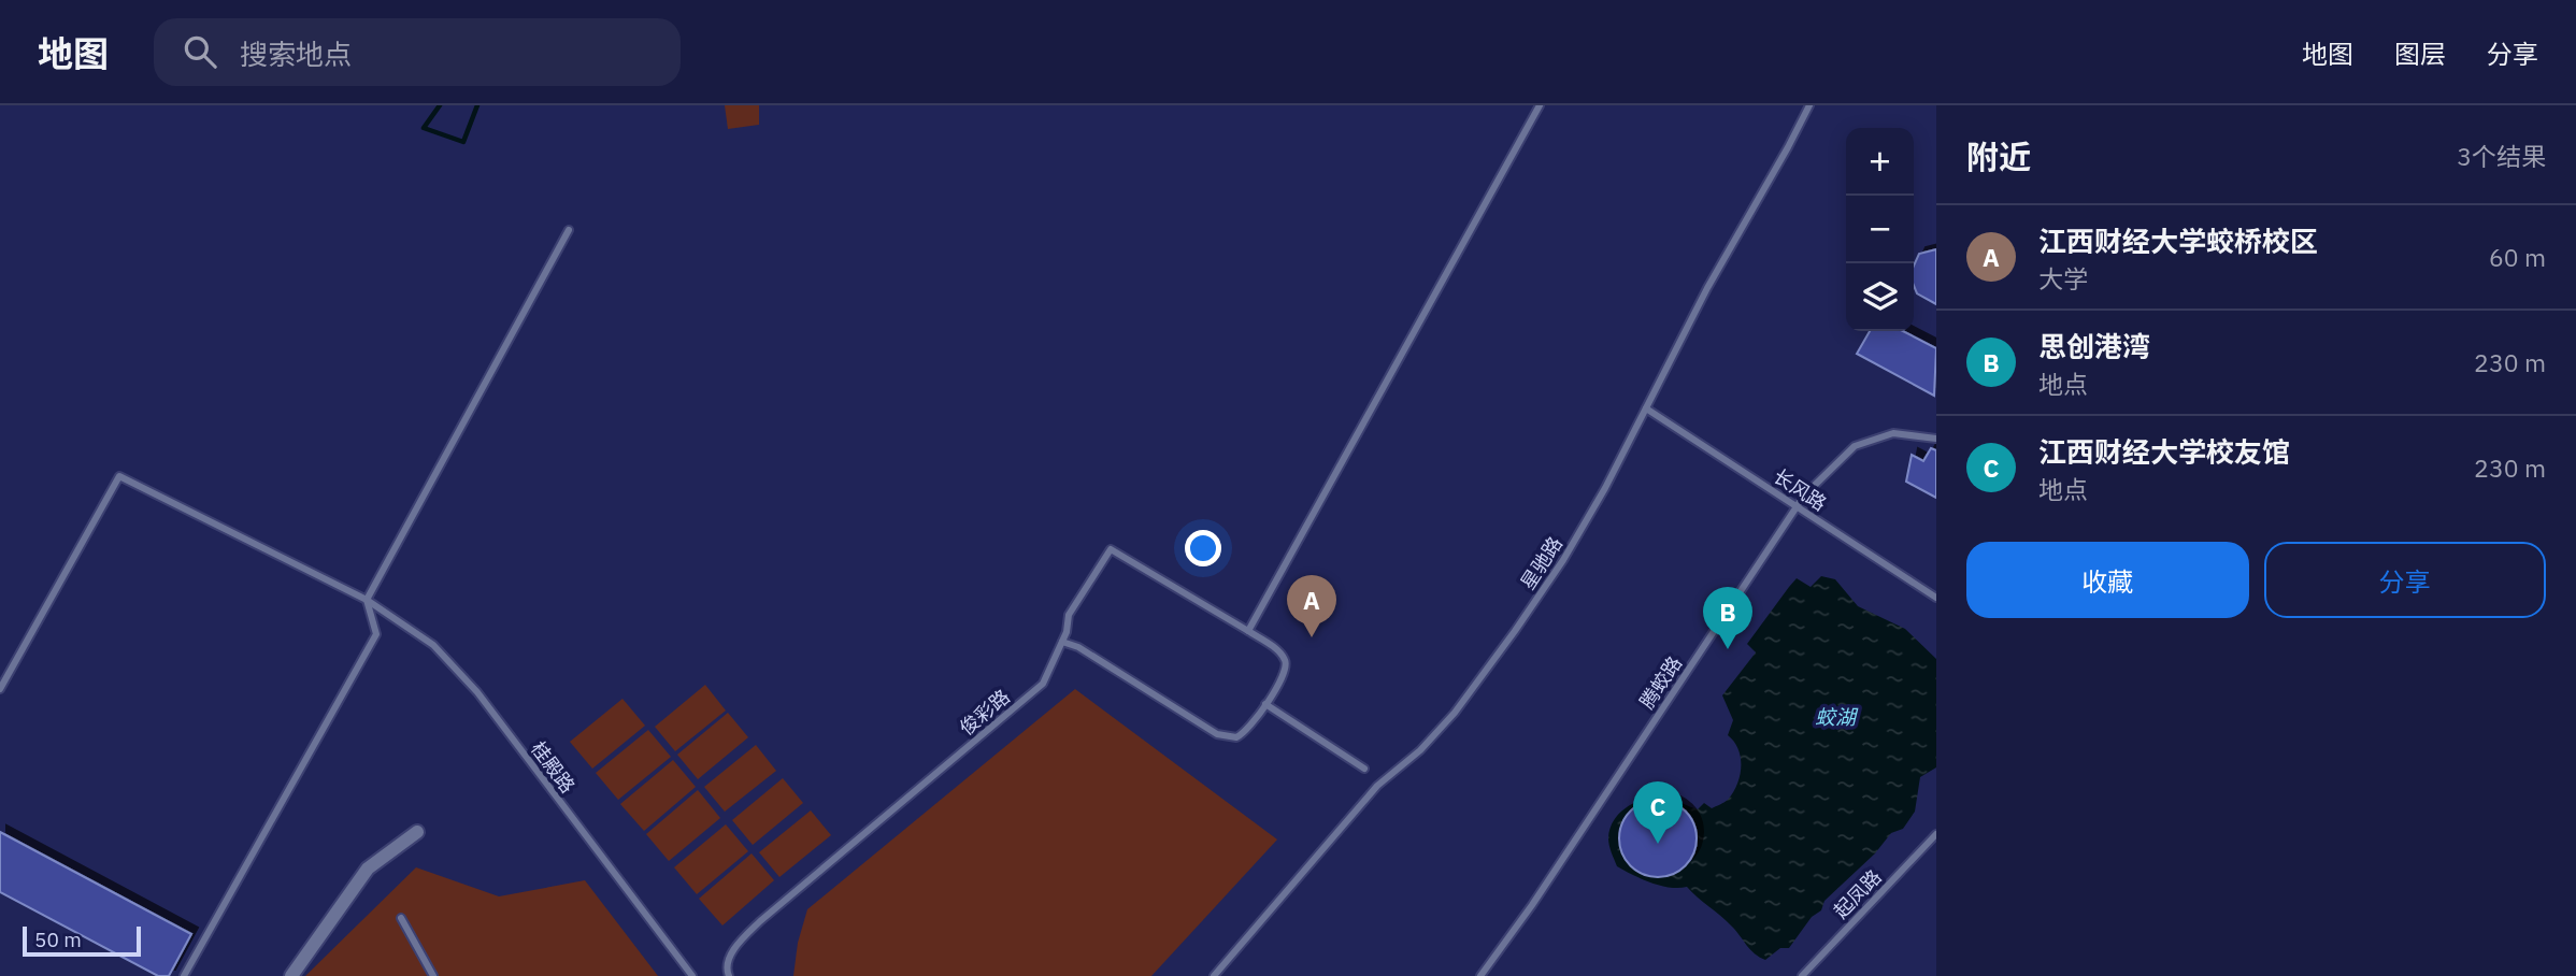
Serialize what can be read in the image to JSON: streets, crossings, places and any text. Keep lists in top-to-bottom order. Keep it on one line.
{"streets":{"lane":["长风路","星驰路","腾蛟路","俊彩路","桂殿路","起凤路"]},"crossings":[["长风路","星驰路"],["长风路","腾蛟路"]],"water":["蛟湖"],"scale_bar":"50 m","page":{"header":"地图","search":"搜索地点","nav":["地图","图层","分享"],"heading":["附近","3个结果"],"map_buttons":["+","−"],"list":[{"mark":"A","name":"江西财经大学蛟桥校区","note":"大学","value":"60 m"},{"mark":"B","name":"思创港湾","note":"地点","value":"230 m"},{"mark":"C","name":"江西财经大学校友馆","note":"地点","value":"230 m"}],"buttons":["收藏","分享"],"pins":["A","B","C"],"scale":"50 m"}}
